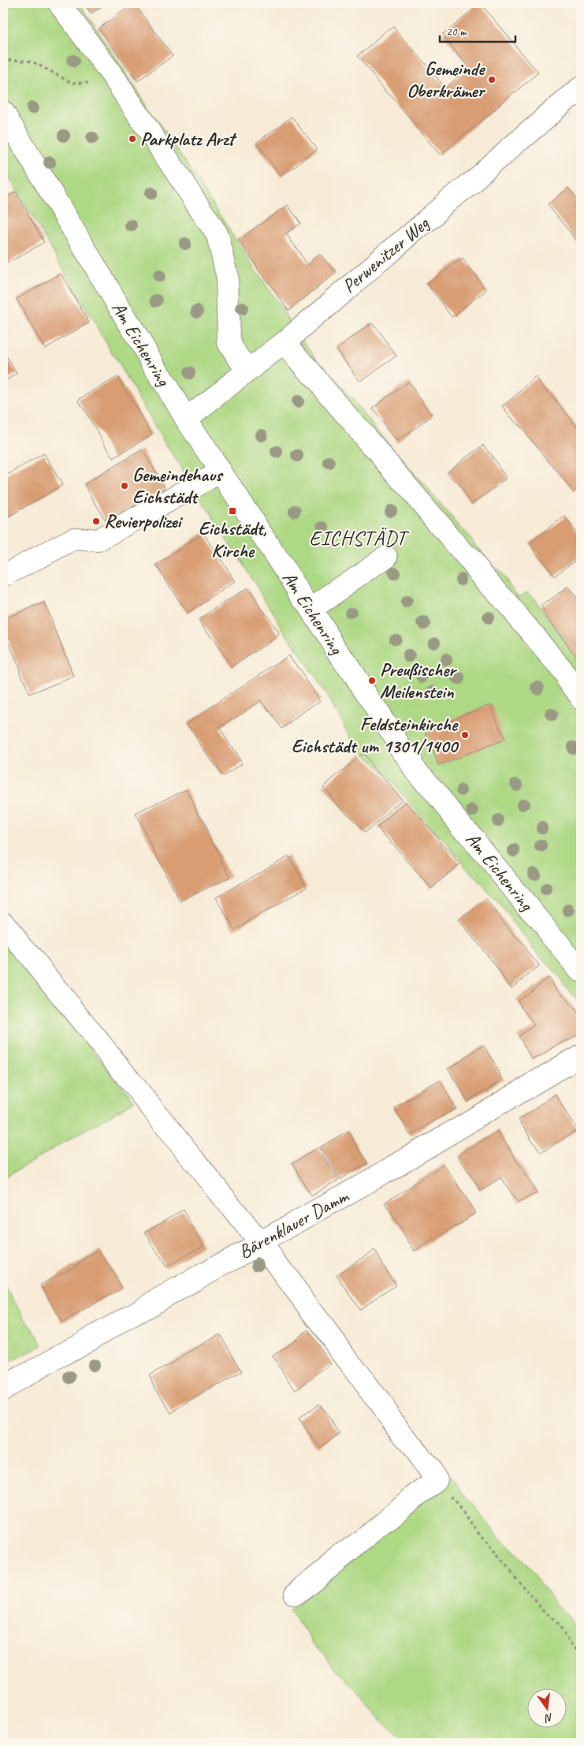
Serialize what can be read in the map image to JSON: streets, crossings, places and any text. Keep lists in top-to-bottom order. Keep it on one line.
{"streets":{"street":["Perwenitzer Weg","Am Eichenring","Bärenklauer Damm"]},"crossings":[["Perwenitzer Weg","Am Eichenring"]],"districts":["EICHSTÄDT"],"places":{"other":["Gemeinde Oberkrämer","Parkplatz Arzt","Gemeindehaus Eichstädt","Revierpolizei","Preußischer Meilenstein","Feldsteinkirche Eichstädt um 1301/1400"],"transit":["Eichstädt, Kirche"]},"scale_bar":"20 m","north":"bottom"}
